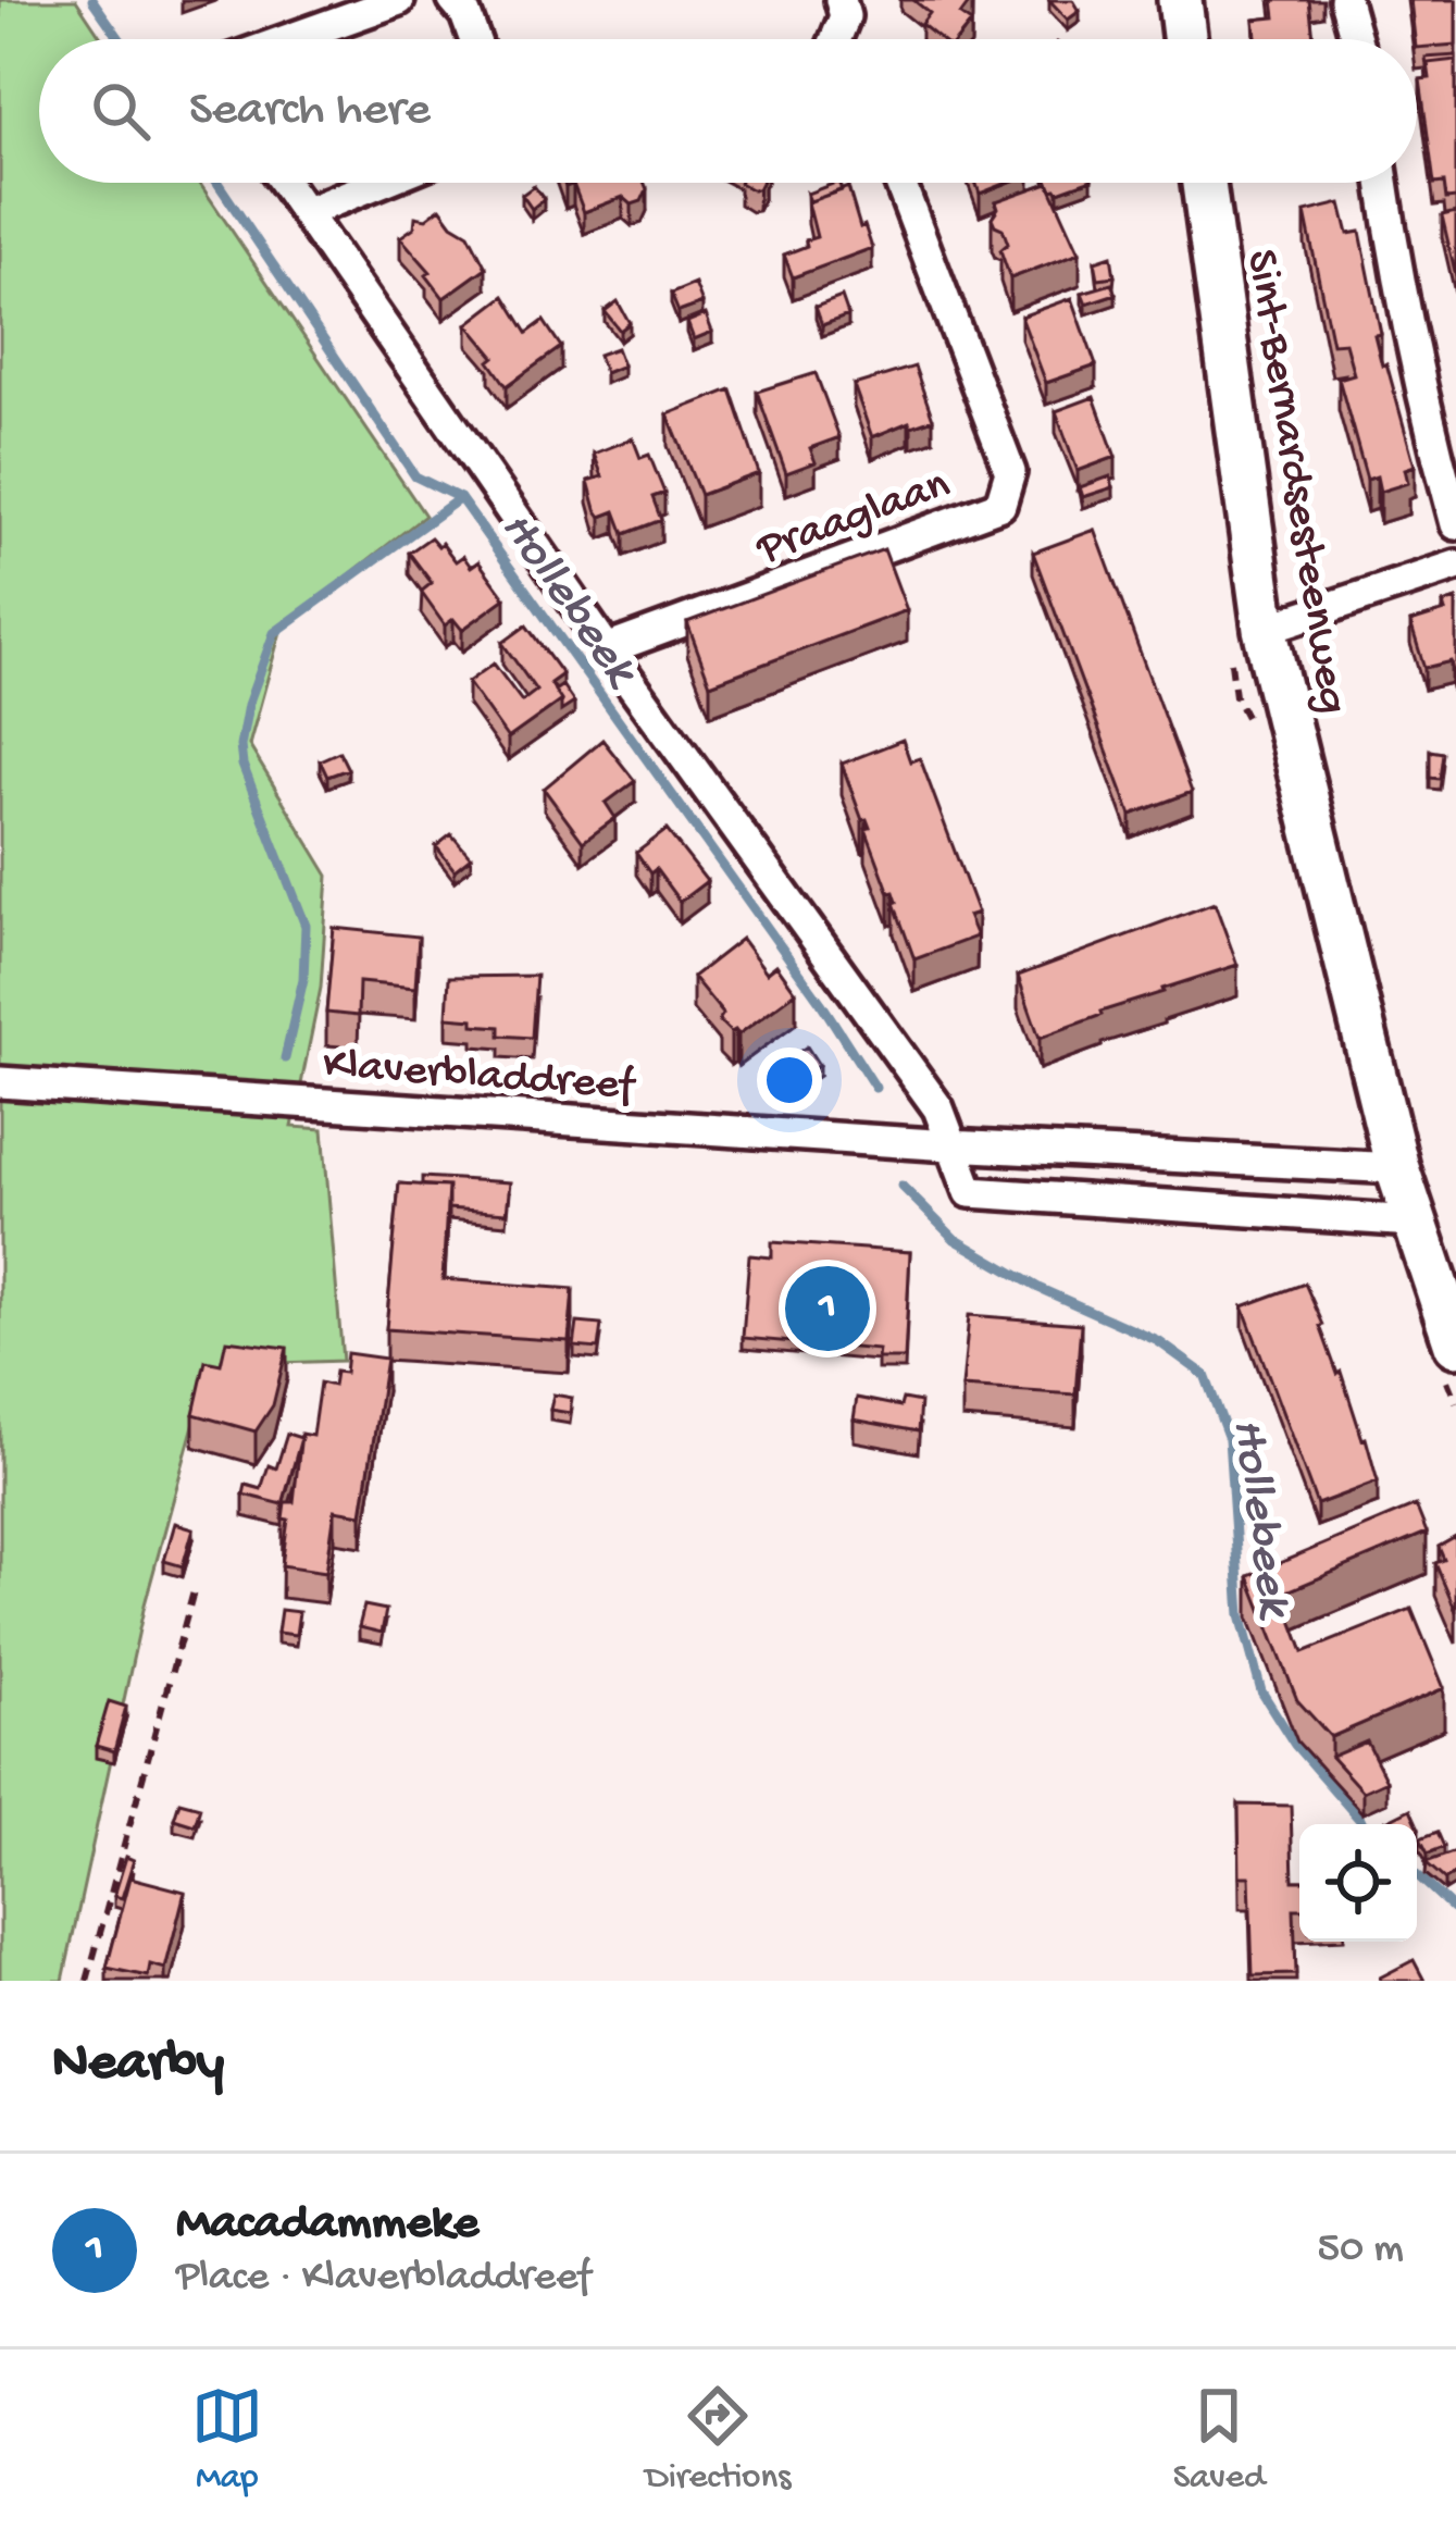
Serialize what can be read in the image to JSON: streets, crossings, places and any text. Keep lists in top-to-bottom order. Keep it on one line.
{"streets":{"main road":["Sint-Bernardsesteenweg"],"street":["Praaglaan","Klaverbladdreef"]},"crossings":[["Sint-Bernardsesteenweg","Klaverbladdreef"]],"water":["Hollebeek"],"page":{"search":"Search here","pins":"1","heading":"Nearby","list":[{"mark":"1","name":"Macadammeke","note":"Place · Klaverbladdreef","value":"50 m"}],"nav":["Map","Directions","Saved"]}}
